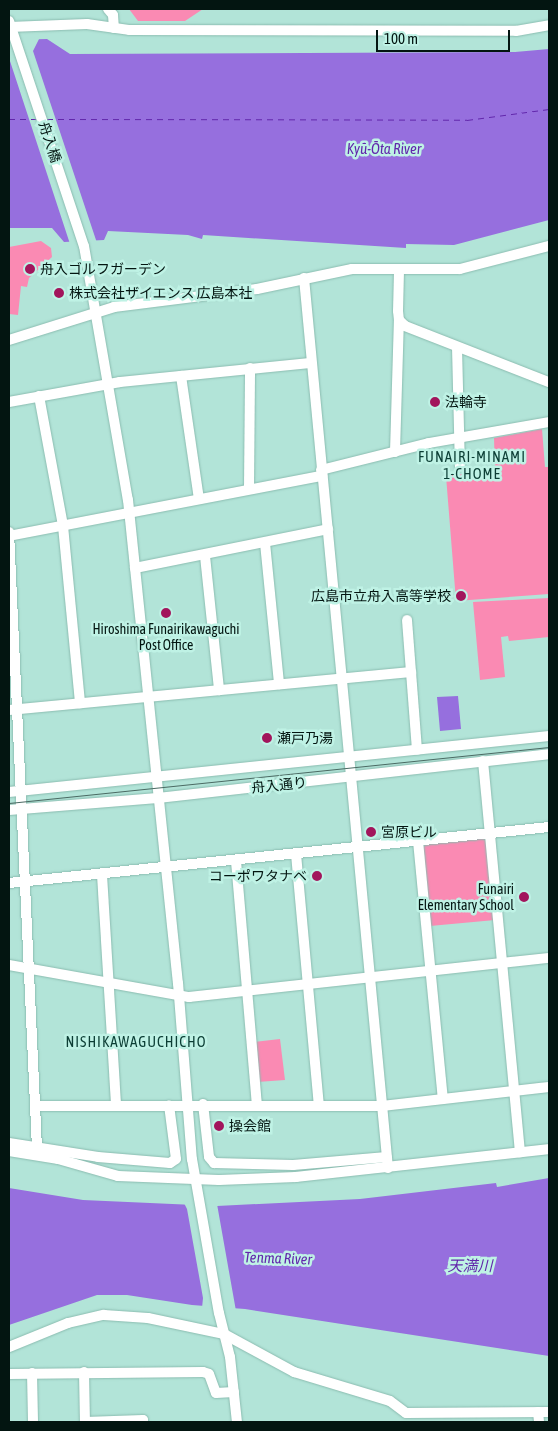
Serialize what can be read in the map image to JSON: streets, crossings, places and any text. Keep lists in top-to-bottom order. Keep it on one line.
{"streets":{"street":["舟入橋","舟入通り"]},"crossings":[["舟入橋","舟入通り"]],"districts":["FUNAIRI-MINAMI 1-CHOME","NISHIKAWAGUCHICHO"],"water":["Kyū-Ōta River","Tenma River","天満川"],"places":["舟入ゴルフガーデン","株式会社ザイエンス 広島本社","法輪寺","広島市立舟入高等学校","Hiroshima Funairikawaguchi Post Office","瀬戸乃湯","宮原ビル","コーポワタナベ","Funairi Elementary School","操会館"],"scale_bar":"100 m"}
